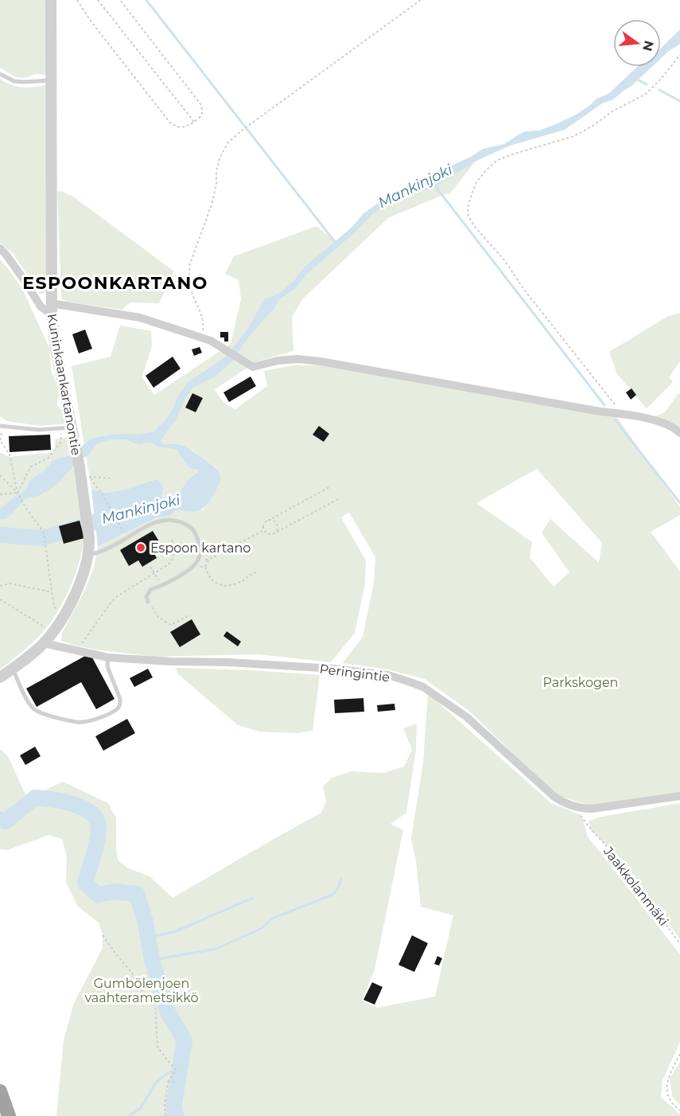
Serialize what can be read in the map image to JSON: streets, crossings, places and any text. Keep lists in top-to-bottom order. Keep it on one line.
{"streets":{"street":["Kuninkaankartanontie","Peringintie"],"path":["Jaakkolanmäki"]},"crossings":[["Kuninkaankartanontie","Peringintie"],["Peringintie","Jaakkolanmäki"]],"districts":["ESPOONKARTANO"],"water":["Mankinjoki"],"parks":["Parkskogen","Gumbölenjoen vaahterametsikkö"],"places":["Espoon kartano"],"north":"right"}
